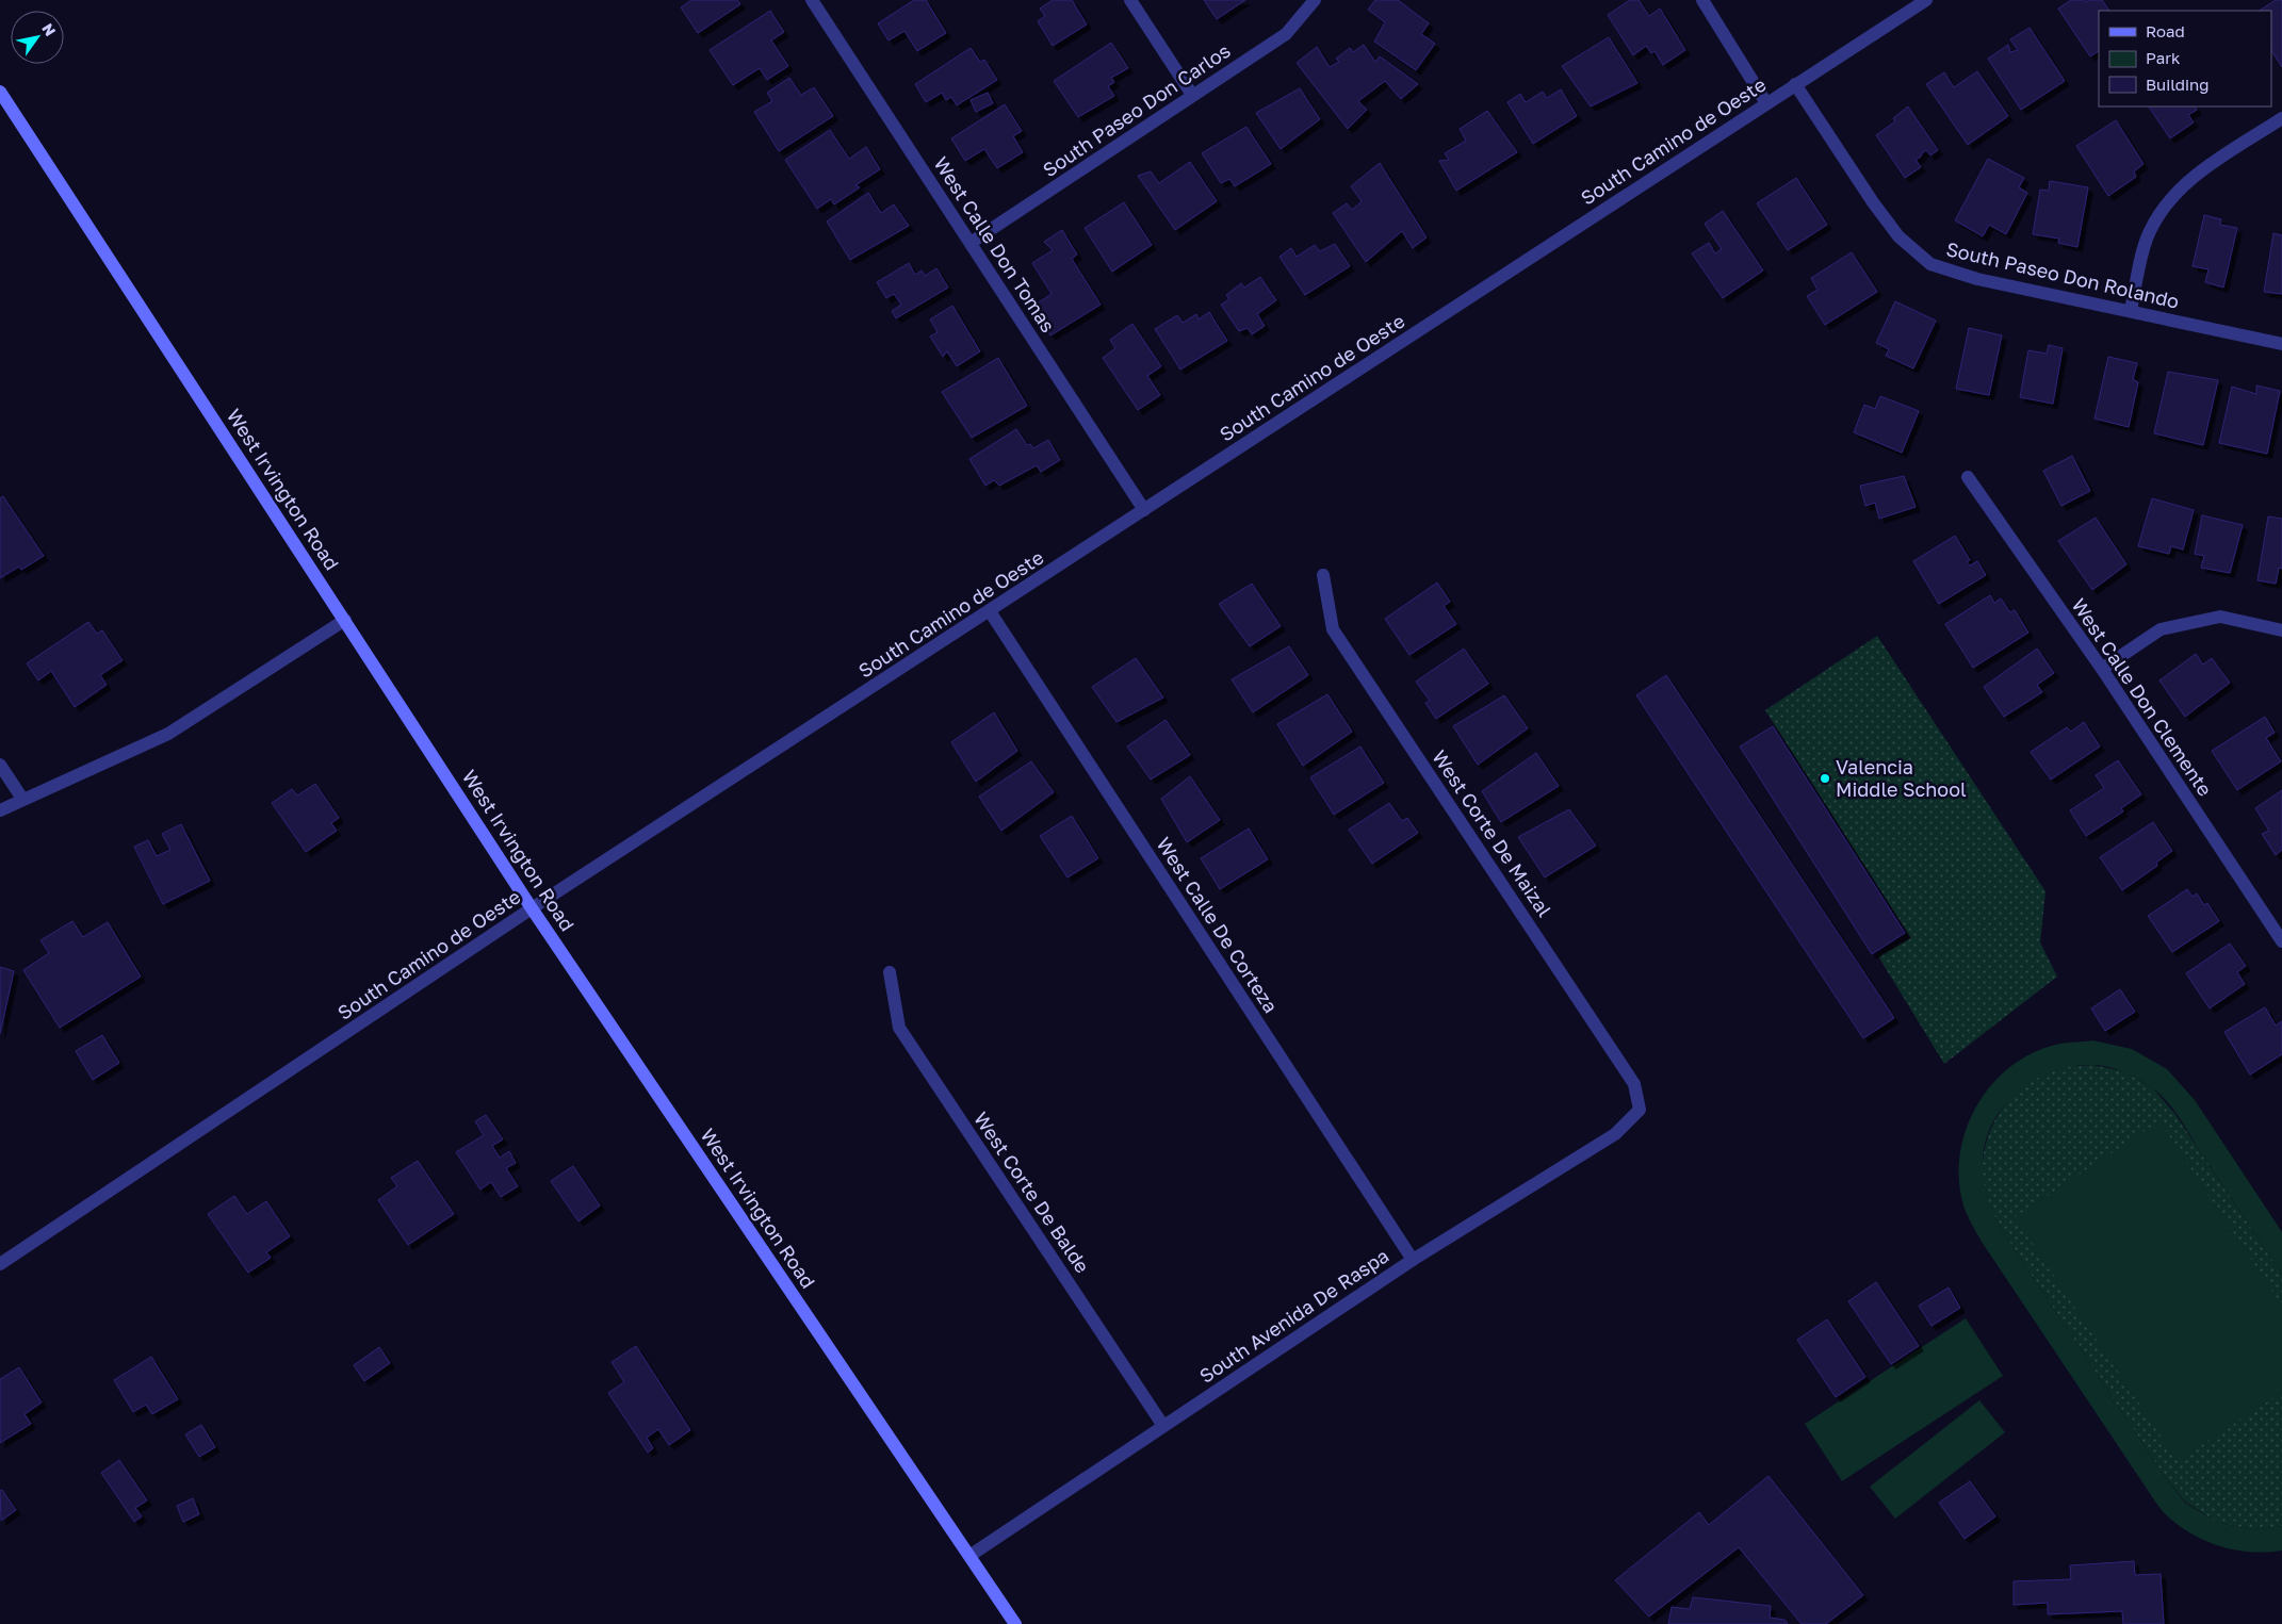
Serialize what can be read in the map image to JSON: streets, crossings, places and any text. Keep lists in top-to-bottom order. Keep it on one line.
{"streets":{"main road":["West Irvington Road"],"street":["South Paseo Don Carlos","South Camino de Oeste","West Calle Don Tomas","South Paseo Don Rolando","West Calle Don Clemente","West Corte De Maizal","West Calle De Corteza","West Corte De Balde","South Avenida De Raspa"]},"crossings":[["South Paseo Don Carlos","West Calle Don Tomas"],["South Camino de Oeste","West Calle Don Tomas"],["South Camino de Oeste","South Paseo Don Rolando"],["South Camino de Oeste","West Irvington Road"],["South Camino de Oeste","West Calle De Corteza"],["West Irvington Road","South Avenida De Raspa"],["West Corte De Maizal","South Avenida De Raspa"],["West Calle De Corteza","South Avenida De Raspa"],["West Corte De Balde","South Avenida De Raspa"]],"places":["Valencia Middle School"],"legend":["Road","Park","Building"],"north":"top right"}
